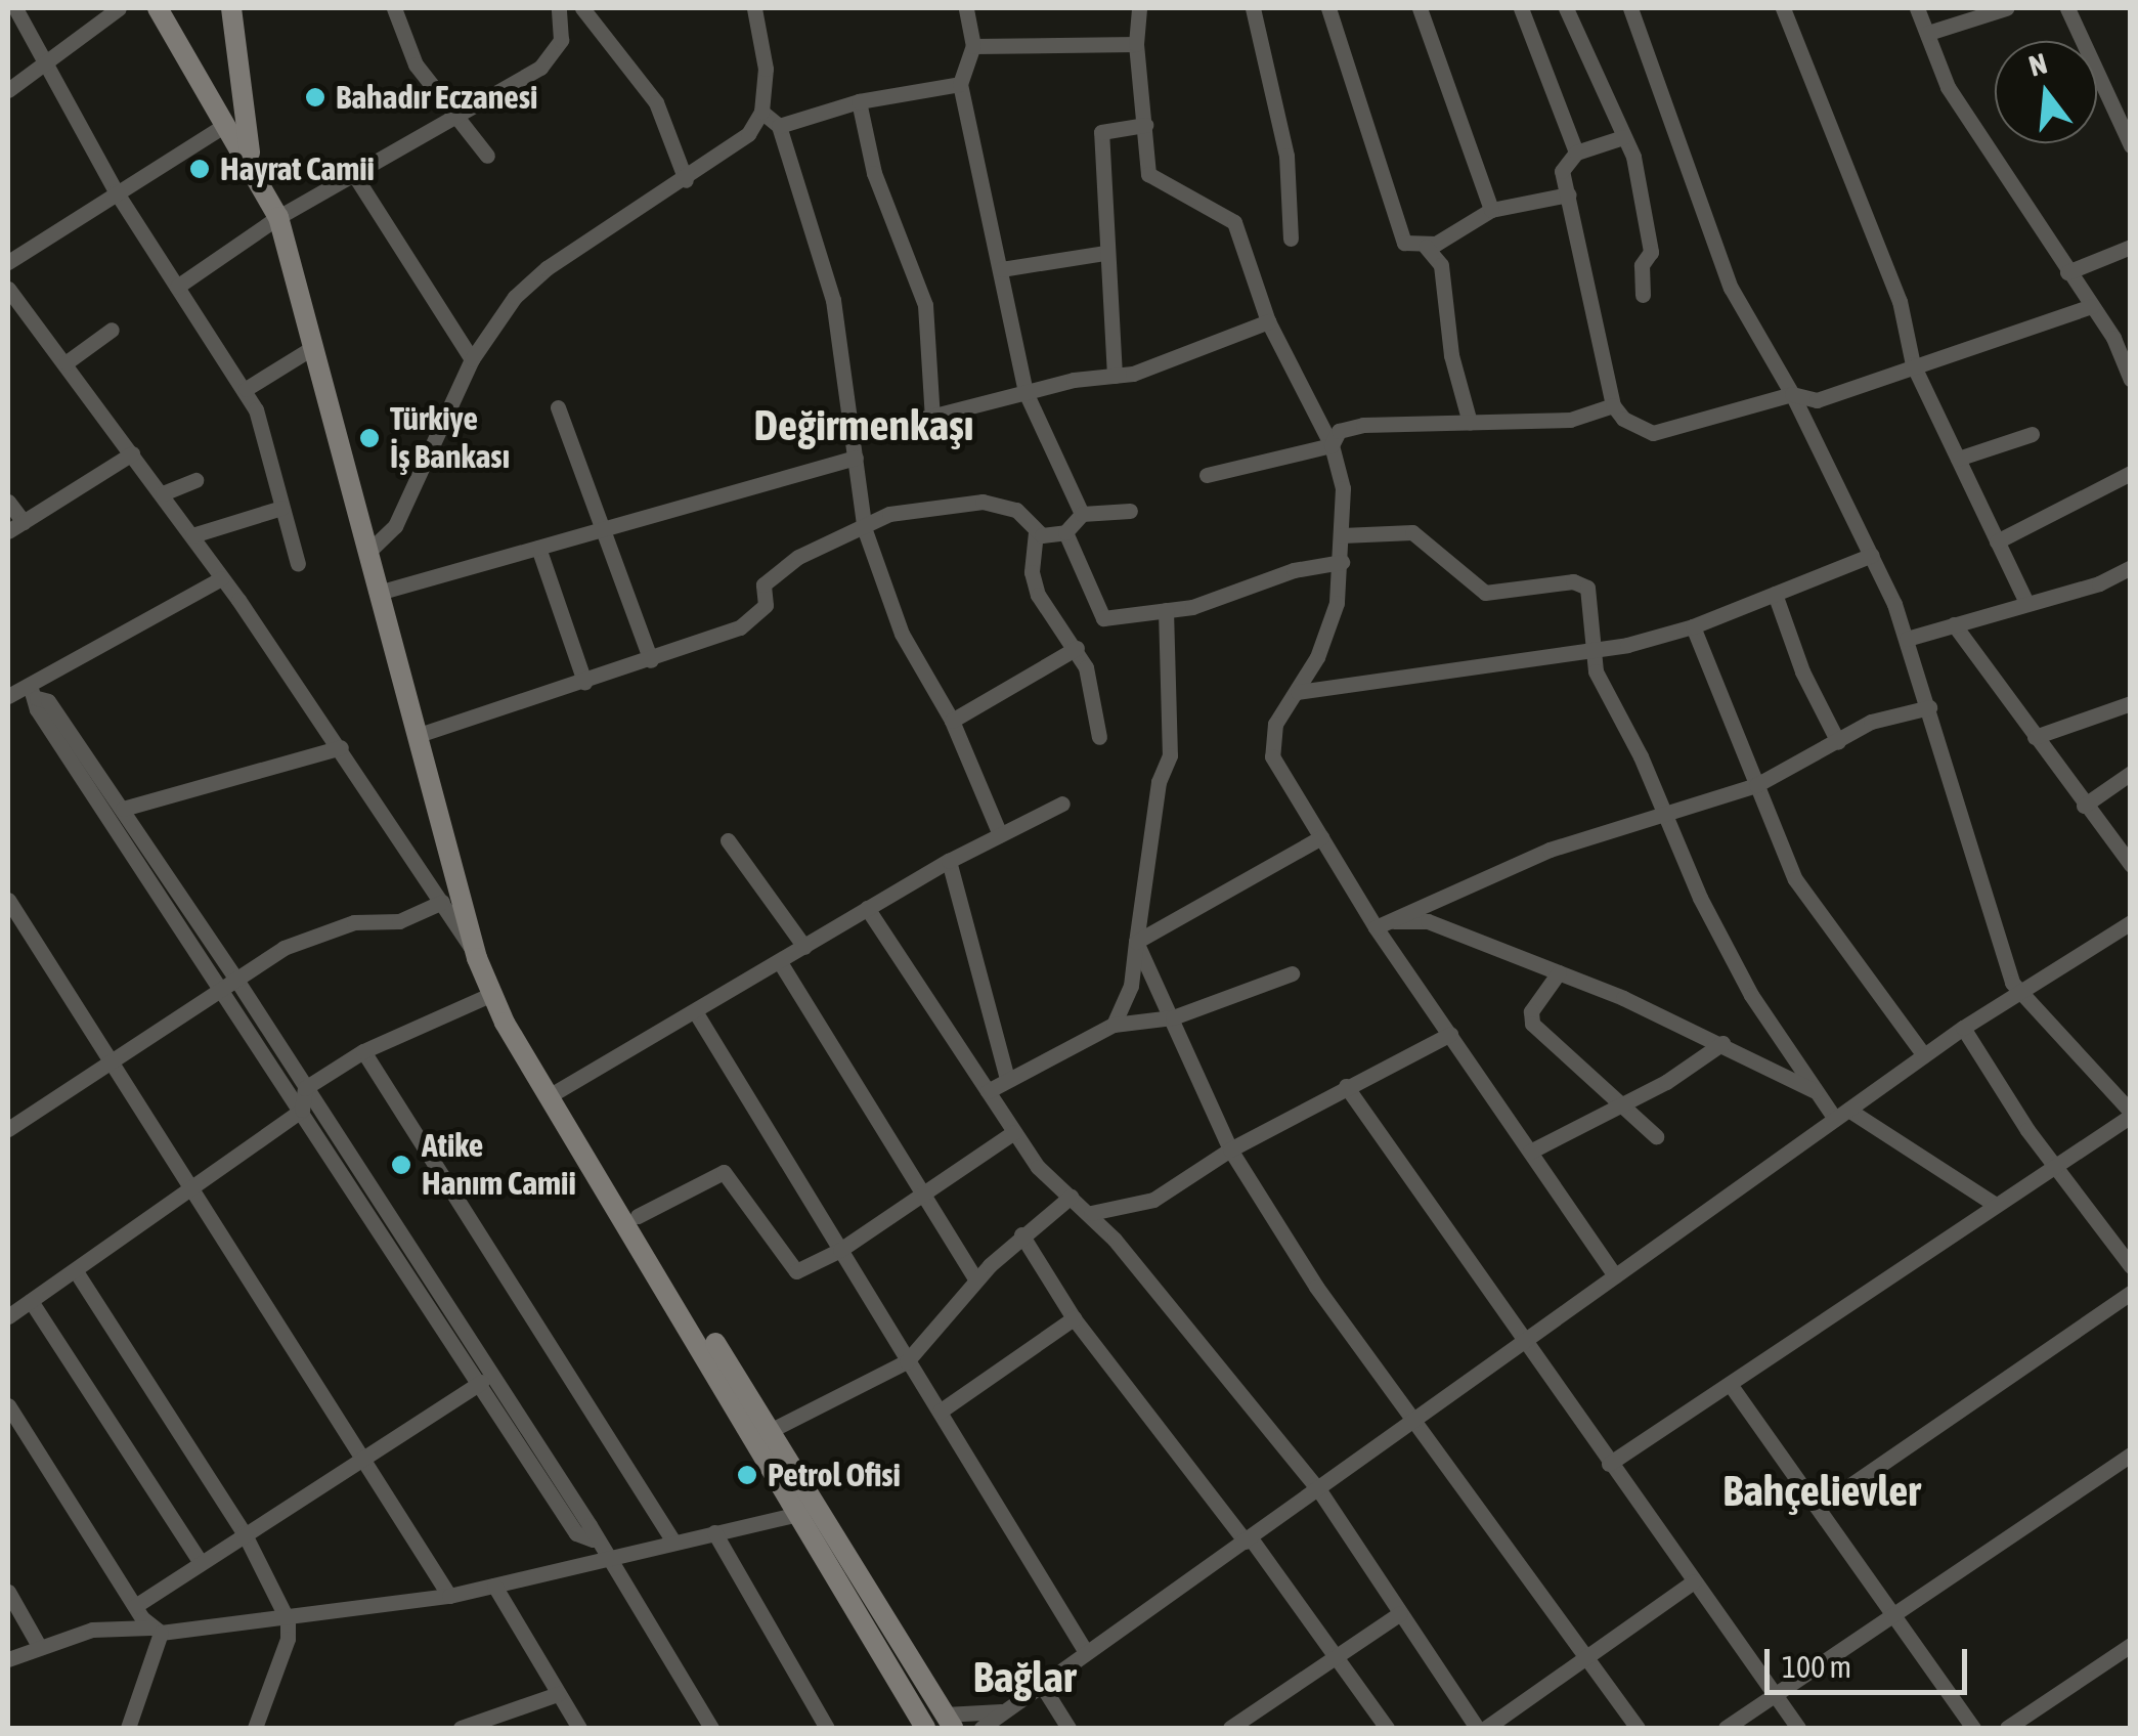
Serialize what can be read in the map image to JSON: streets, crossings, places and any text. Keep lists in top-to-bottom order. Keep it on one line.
{"districts":["Değirmenkaşı","Bahçelievler","Bağlar"],"places":["Bahadır Eczanesi","Hayrat Camii","Türkiye İş Bankası","Atike Hanım Camii","Petrol Ofisi"],"scale_bar":"100 m","north":"top"}
